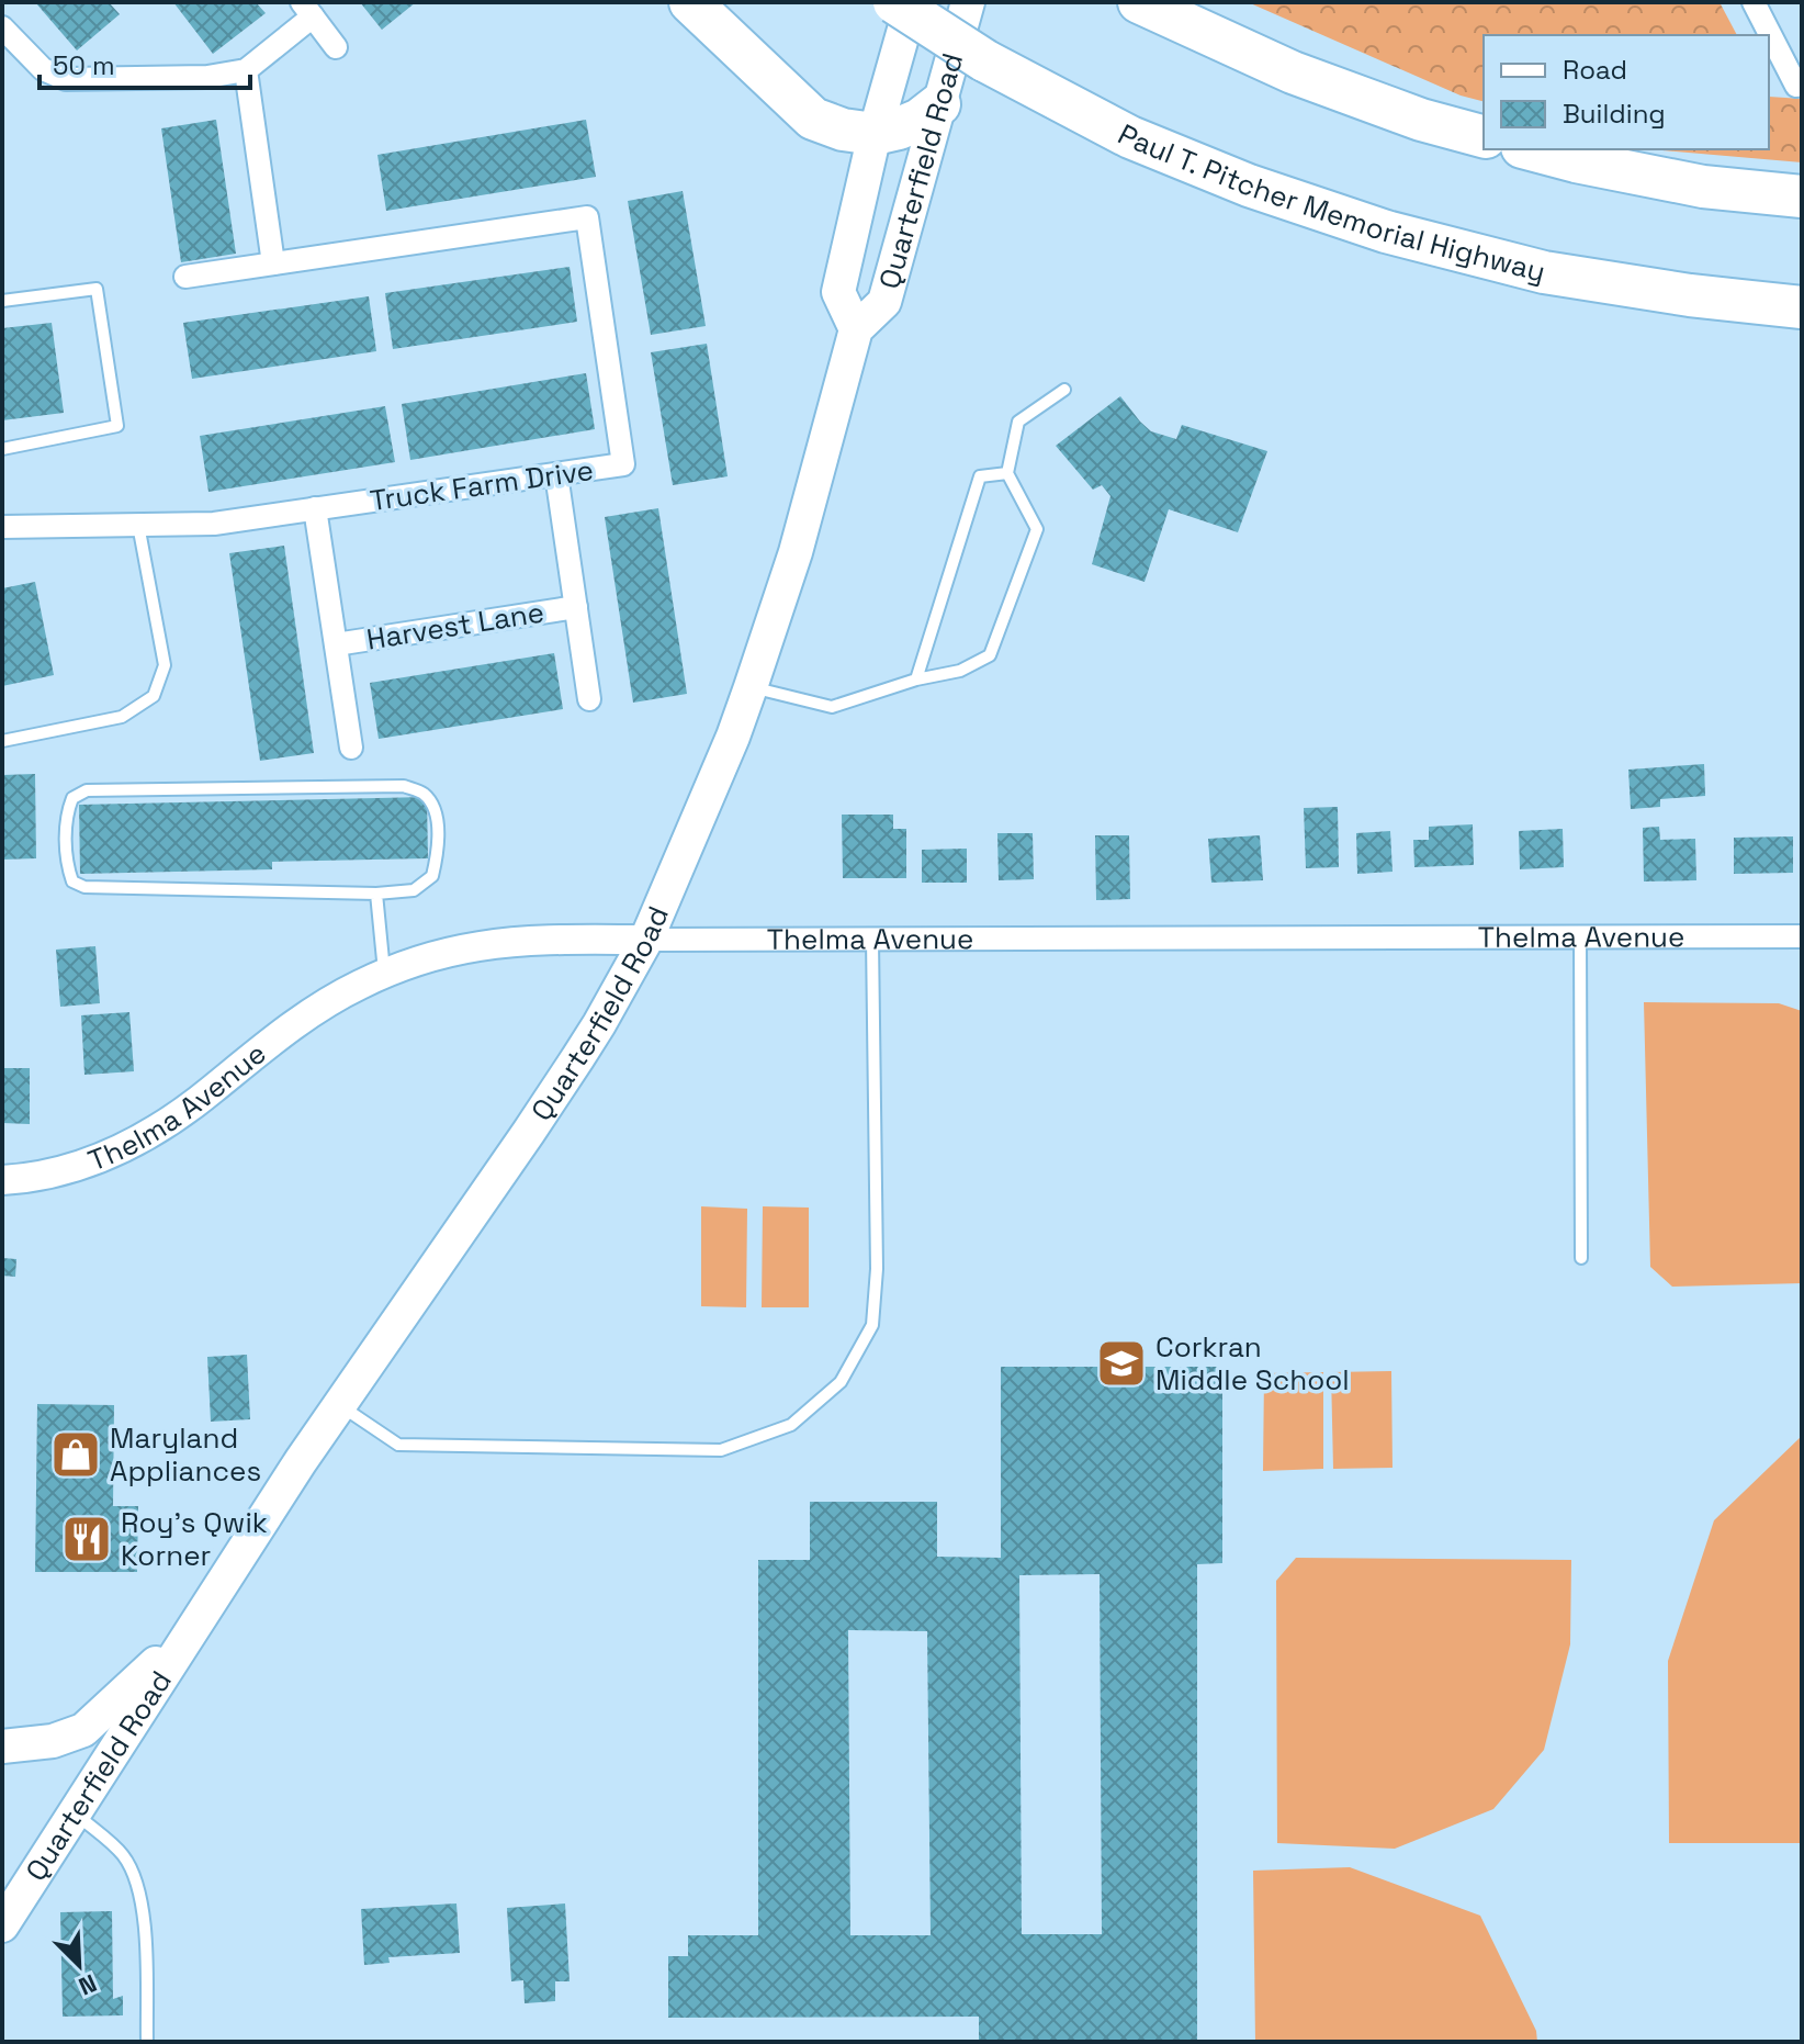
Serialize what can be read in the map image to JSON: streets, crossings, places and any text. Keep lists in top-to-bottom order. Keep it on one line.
{"streets":{"highway":["Paul T. Pitcher Memorial Highway"],"main road":["Quarterfield Road"],"street":["Truck Farm Drive","Harvest Lane","Thelma Avenue"]},"crossings":[["Quarterfield Road","Thelma Avenue"]],"places":{"school or university":["Corkran Middle School"],"shop":["Maryland Appliances"],"restaurant":["Roy's Qwik Korner"]},"legend":["Road","Building"],"scale_bar":"50 m","north":"bottom right"}
